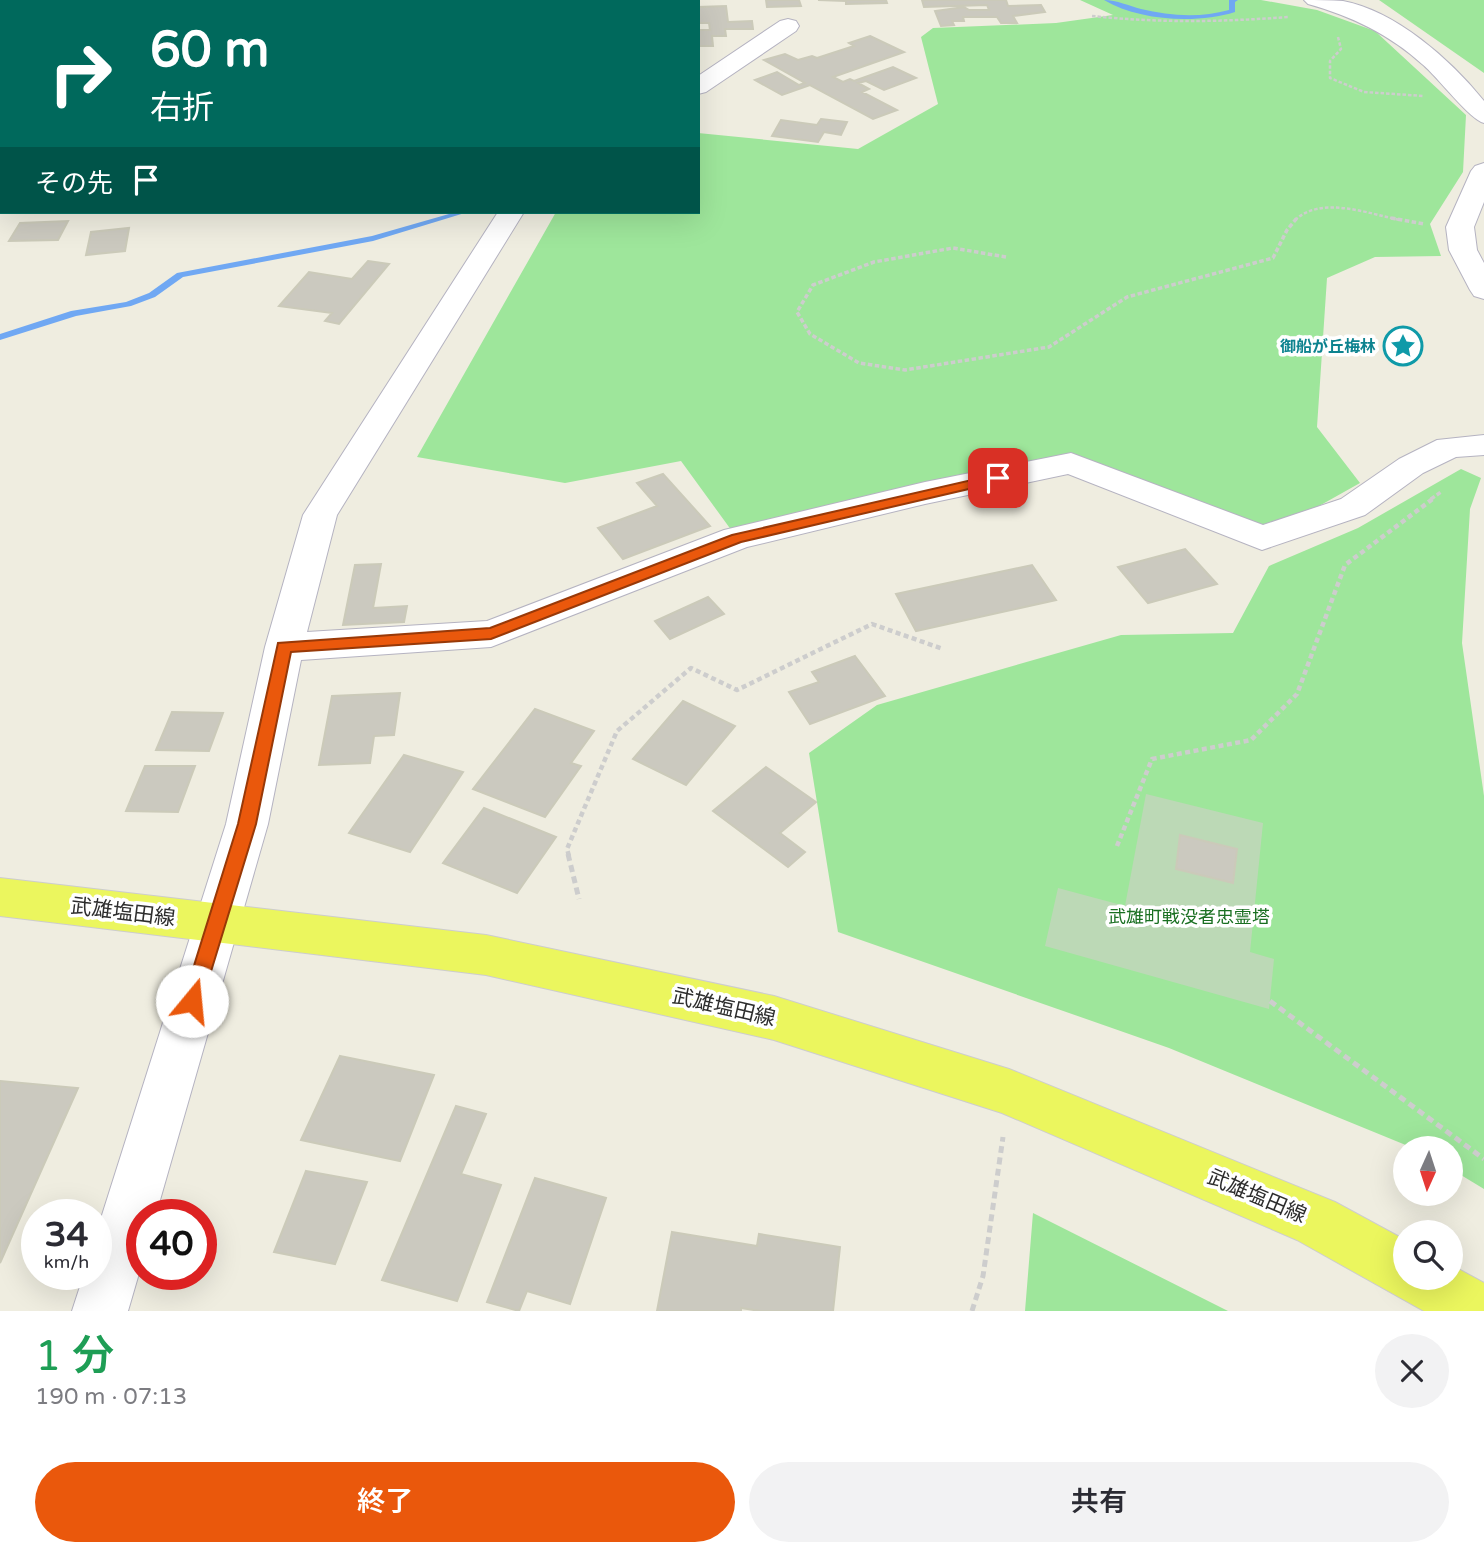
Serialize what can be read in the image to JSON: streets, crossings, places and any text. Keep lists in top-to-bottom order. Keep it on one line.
{"streets":{"main road":["武雄塩田線"]},"parks":["武雄町戦没者忠霊塔"],"places":{"place":["御船が丘梅林"]},"north":"bottom","page":{"turn":["60 m","右折"],"then":"その先","speed":"34 km/h","limit":"40","heading":["1 分","190 m · 07:13"],"buttons":["終了","共有"]}}
